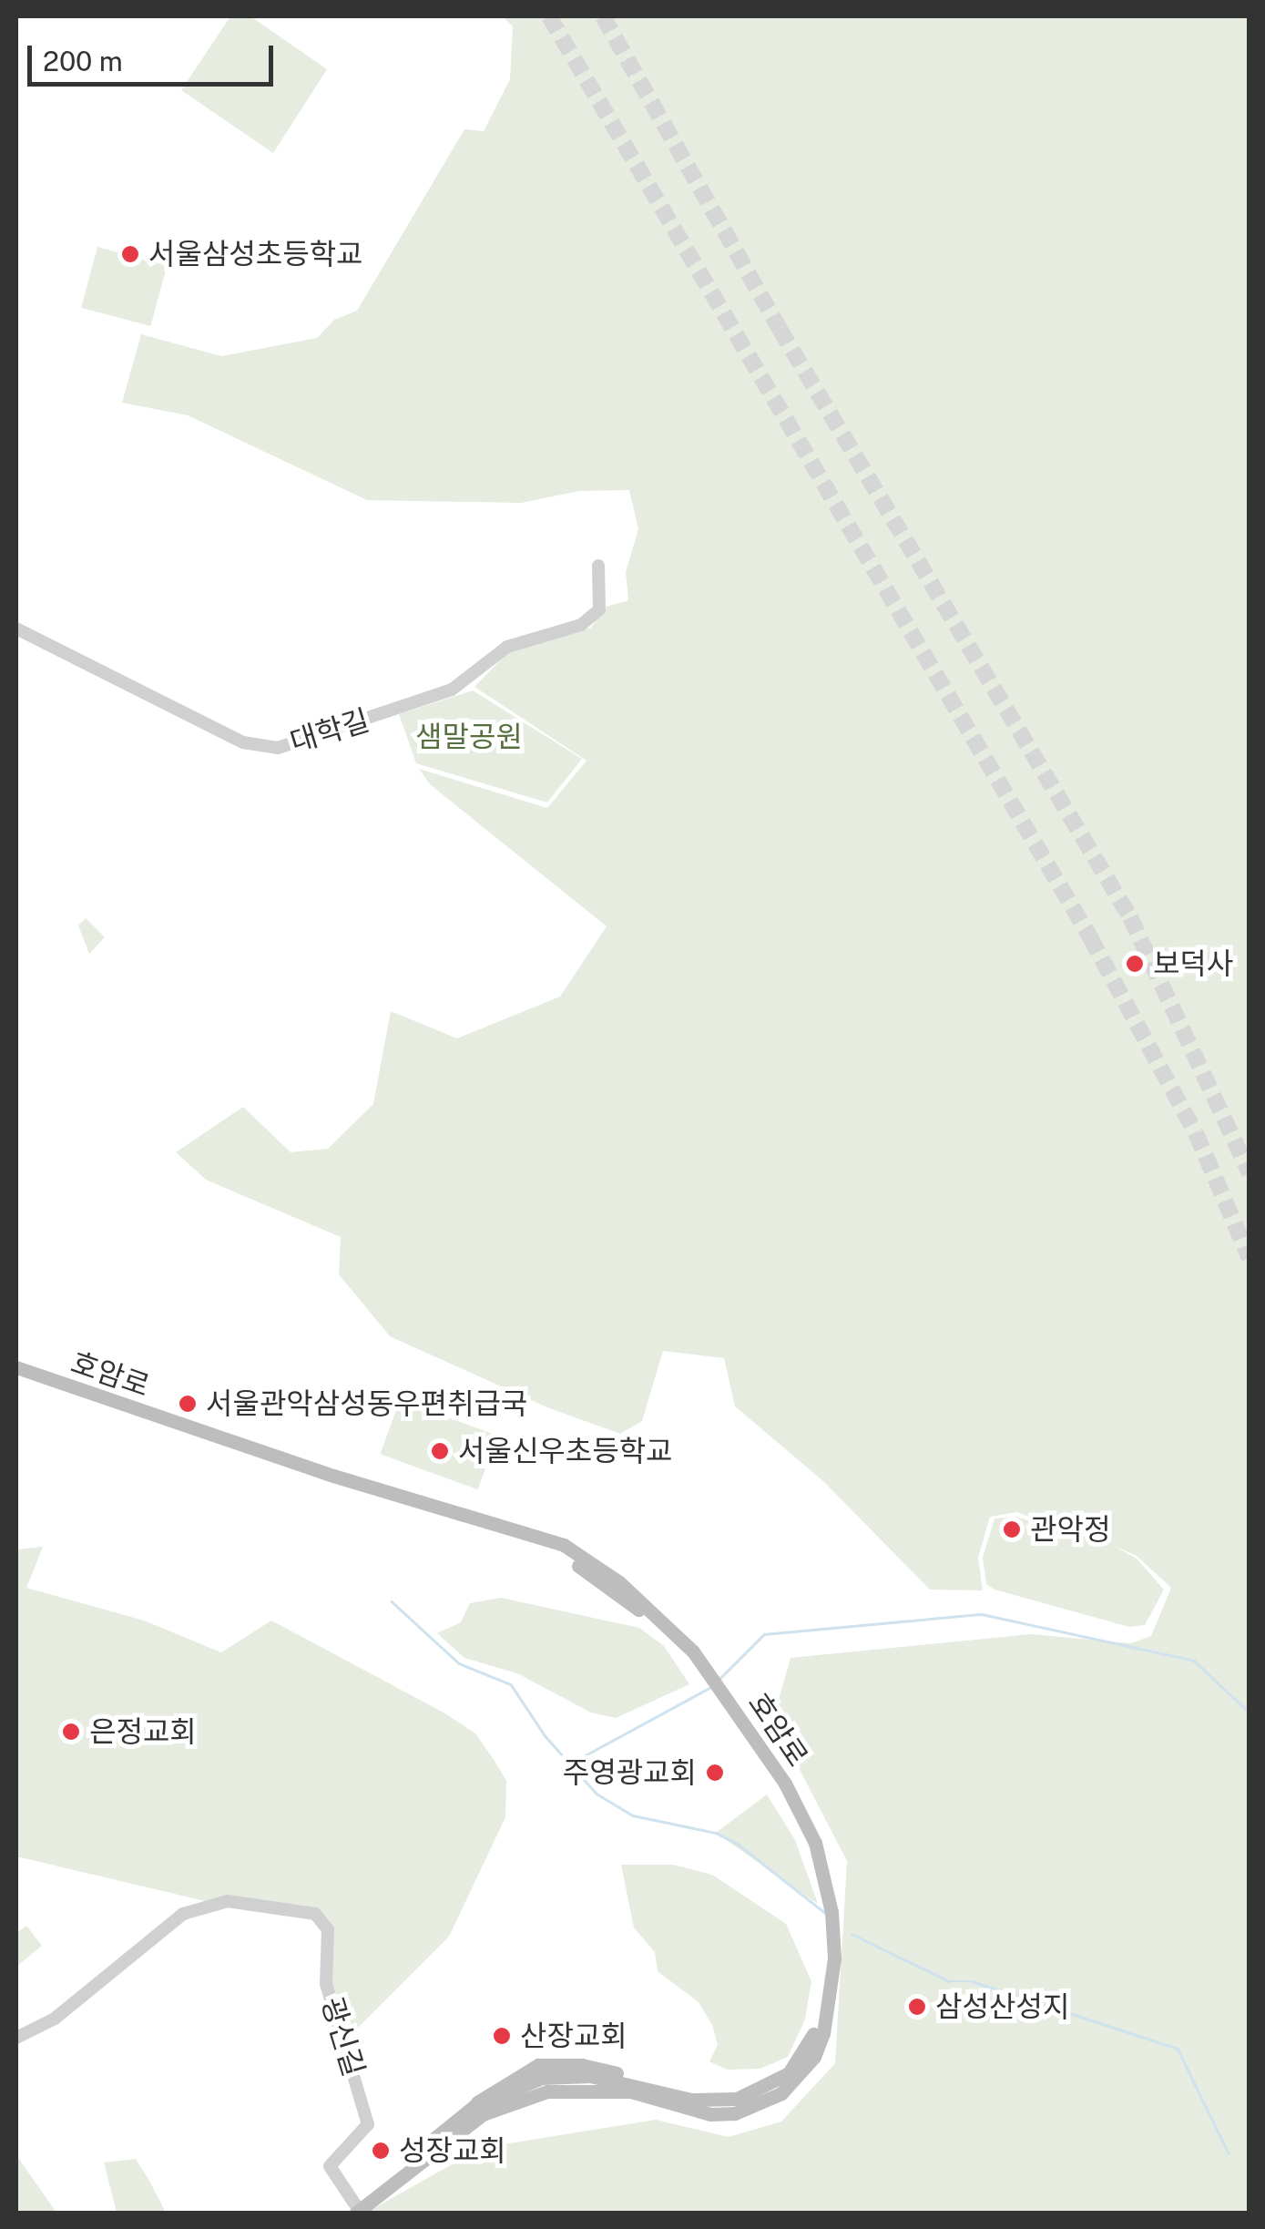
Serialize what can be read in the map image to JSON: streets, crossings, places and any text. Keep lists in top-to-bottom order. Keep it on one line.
{"streets":{"main road":["호암로"],"street":["대학길","광신길"]},"crossings":[["호암로","광신길"]],"parks":["샘말공원"],"places":["서울삼성초등학교","보덕사","서울관악삼성동우편취급국","서울신우초등학교","관악정","은정교회","주영광교회","삼성산성지","산장교회","성장교회"],"scale_bar":"200 m"}
